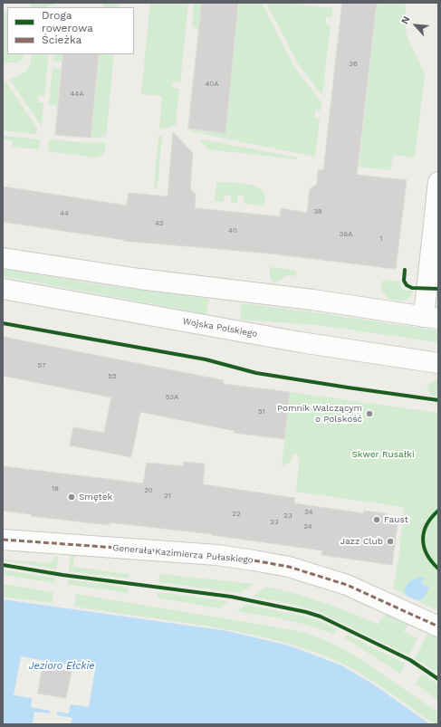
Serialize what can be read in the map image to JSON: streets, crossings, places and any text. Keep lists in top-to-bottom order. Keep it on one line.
{"streets":{"street":["Wojska Polskiego","Generała Kazimierza Pułaskiego"]},"water":["Jezioro Ełckie"],"parks":["Skwer Rusałki"],"places":["Pomnik Walczącym o Polskość","Smętek","Faust","Jazz Club"],"house_numbers":["36","40A","44A","38","44","42","40","38A","1","57","55","53A","51","18","20","21","24","22","23","23","24"],"legend":["Droga rowerowa","Ścieżka"],"north":"top left"}
